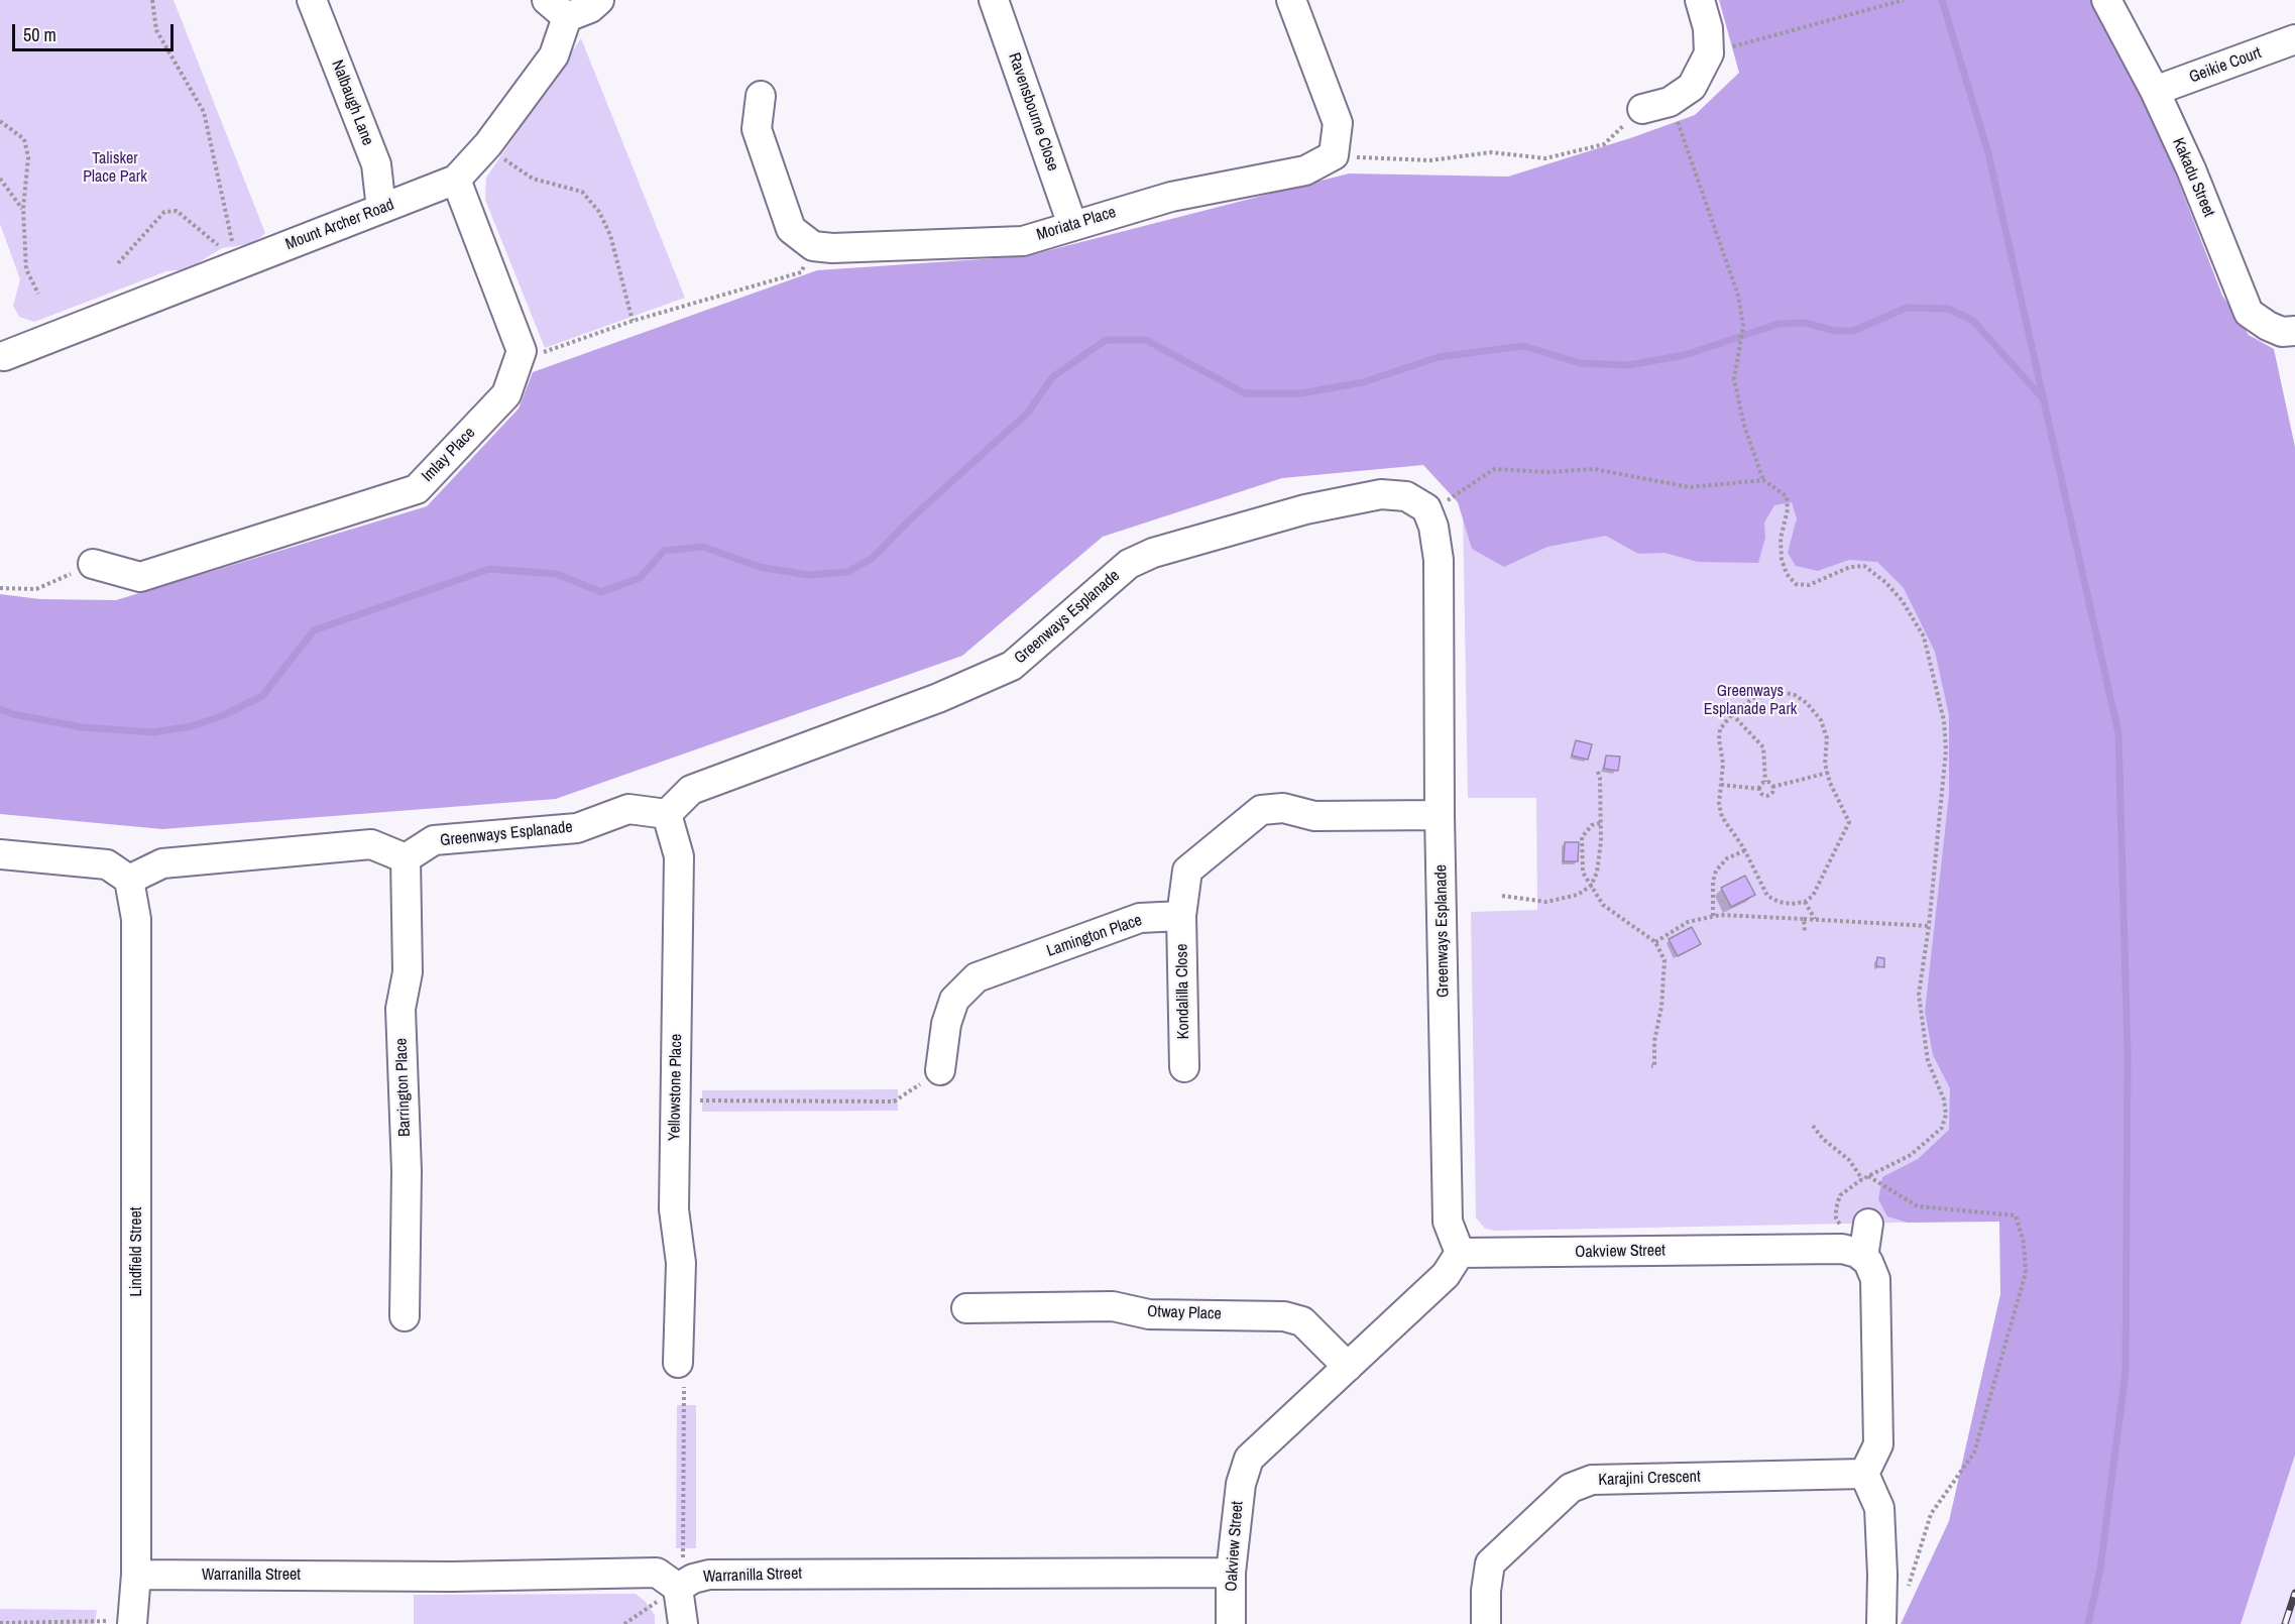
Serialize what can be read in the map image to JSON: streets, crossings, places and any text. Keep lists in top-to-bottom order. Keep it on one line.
{"streets":{"street":["Geikie Court","Nalbaugh Lane","Ravensbourne Close","Kakadu Street","Moriata Place","Mount Archer Road","Imlay Place","Greenways Esplanade","Lamington Place","Kondalilla Close","Barrington Place","Yellowstone Place","Lindfield Street","Oakview Street","Otway Place","Karajini Crescent","Warranilla Street"]},"crossings":[["Geikie Court","Kakadu Street"],["Nalbaugh Lane","Mount Archer Road"],["Ravensbourne Close","Moriata Place"],["Greenways Esplanade","Barrington Place"],["Greenways Esplanade","Yellowstone Place"],["Greenways Esplanade","Oakview Street"],["Lamington Place","Kondalilla Close"],["Lindfield Street","Warranilla Street"],["Oakview Street","Otway Place"],["Oakview Street","Warranilla Street"]],"parks":["Talisker Place Park","Greenways Esplanade Park"],"scale_bar":"50 m"}
